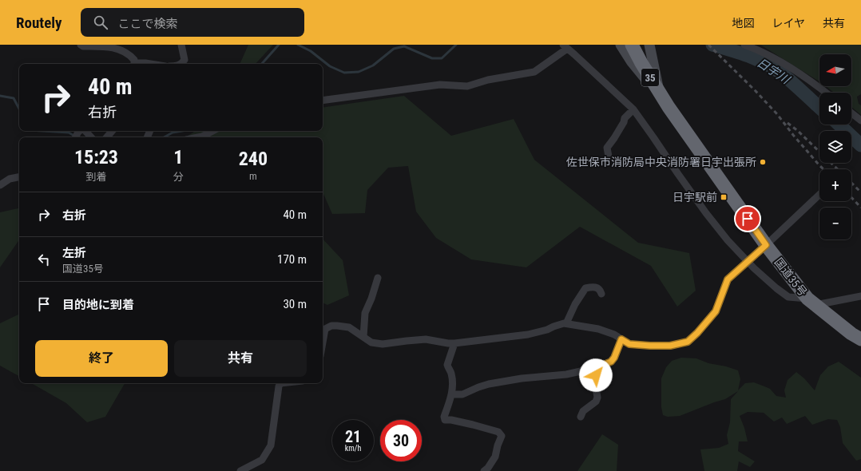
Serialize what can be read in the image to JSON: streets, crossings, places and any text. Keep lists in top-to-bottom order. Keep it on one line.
{"streets":{"highway":["35","国道35号"]},"crossings":[["35","国道35号"]],"water":["日宇川"],"places":{"other":["佐世保市消防局中央消防署日宇出張所"],"transit":["日宇駅前"]},"north":"left","page":{"header":"Routely","search":"ここで検索","nav":["地図","レイヤ","共有"],"map_buttons":["+","−"],"turn":["40 m","右折"],"eta":["15:23","到着","1","分","240","m"],"list":[{"name":"右折","value":"40 m"},{"name":"左折","note":"国道35号","value":"170 m"},{"name":"目的地に到着","value":"30 m"}],"buttons":["終了","共有"],"speed":"21 km/h","limit":"30"}}
